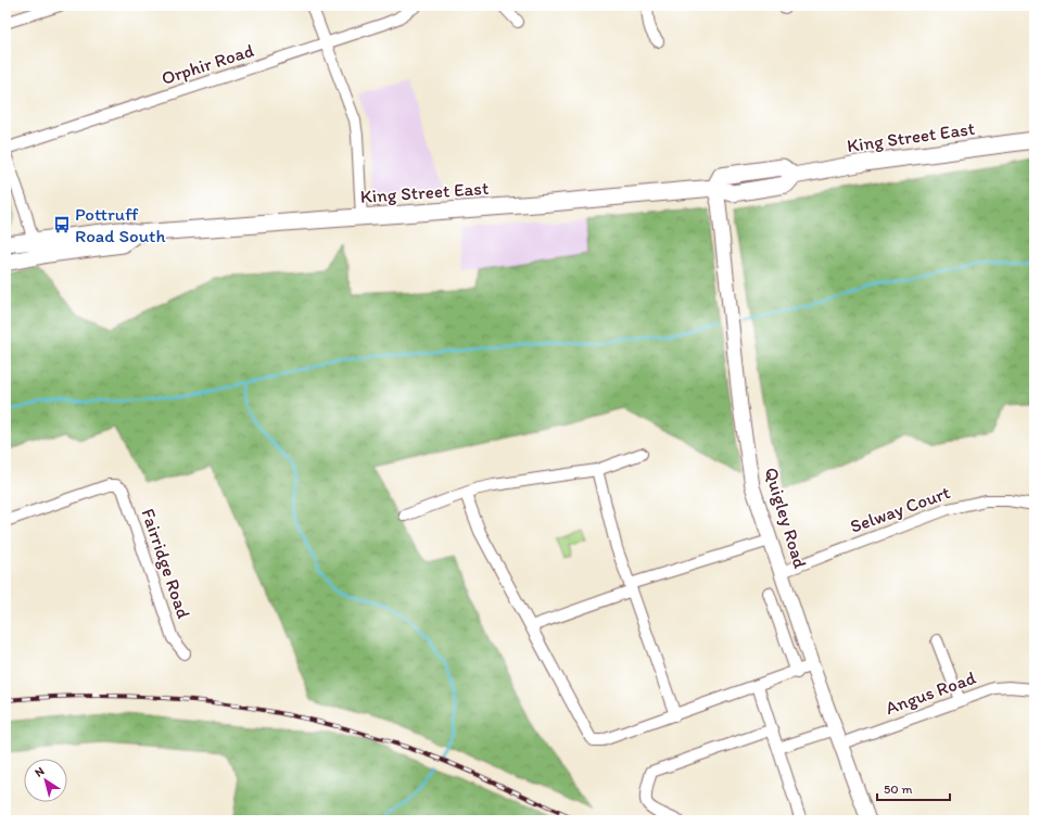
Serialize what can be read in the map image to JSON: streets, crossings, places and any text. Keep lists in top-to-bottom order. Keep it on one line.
{"streets":{"main road":["King Street East"],"street":["Orphir Road","Selway Court","Quigley Road","Fairridge Road","Angus Road"]},"crossings":[["King Street East","Quigley Road"],["Selway Court","Quigley Road"],["Quigley Road","Angus Road"]],"places":{"bus stop":["Pottruff Road South"]},"scale_bar":"50 m","north":"top left"}
